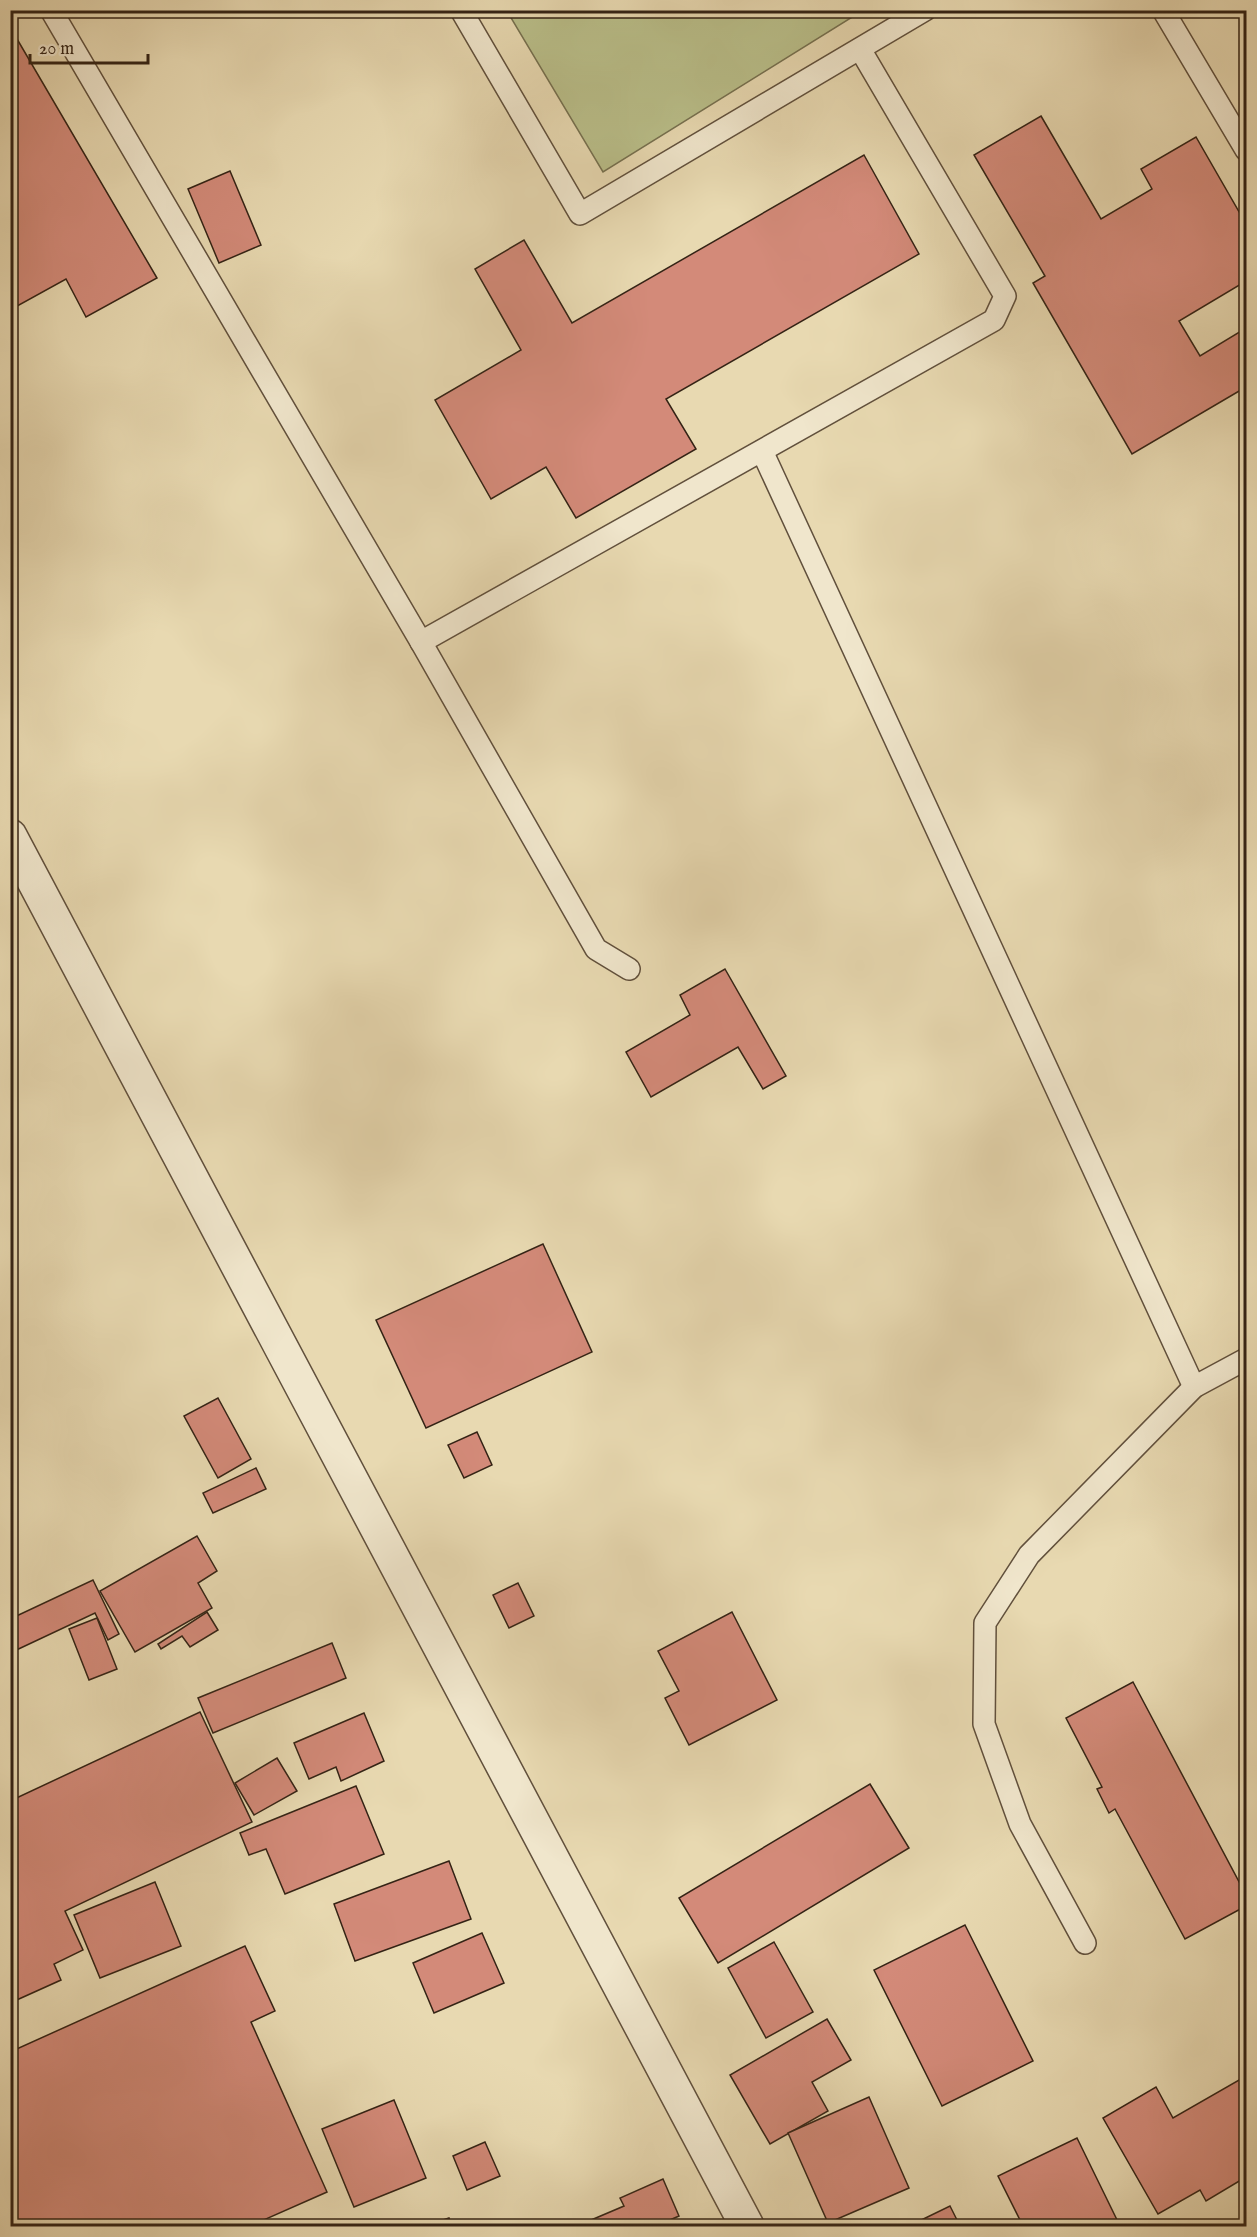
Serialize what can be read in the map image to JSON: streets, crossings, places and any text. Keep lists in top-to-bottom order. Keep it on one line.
{"scale_bar":"20 m"}
